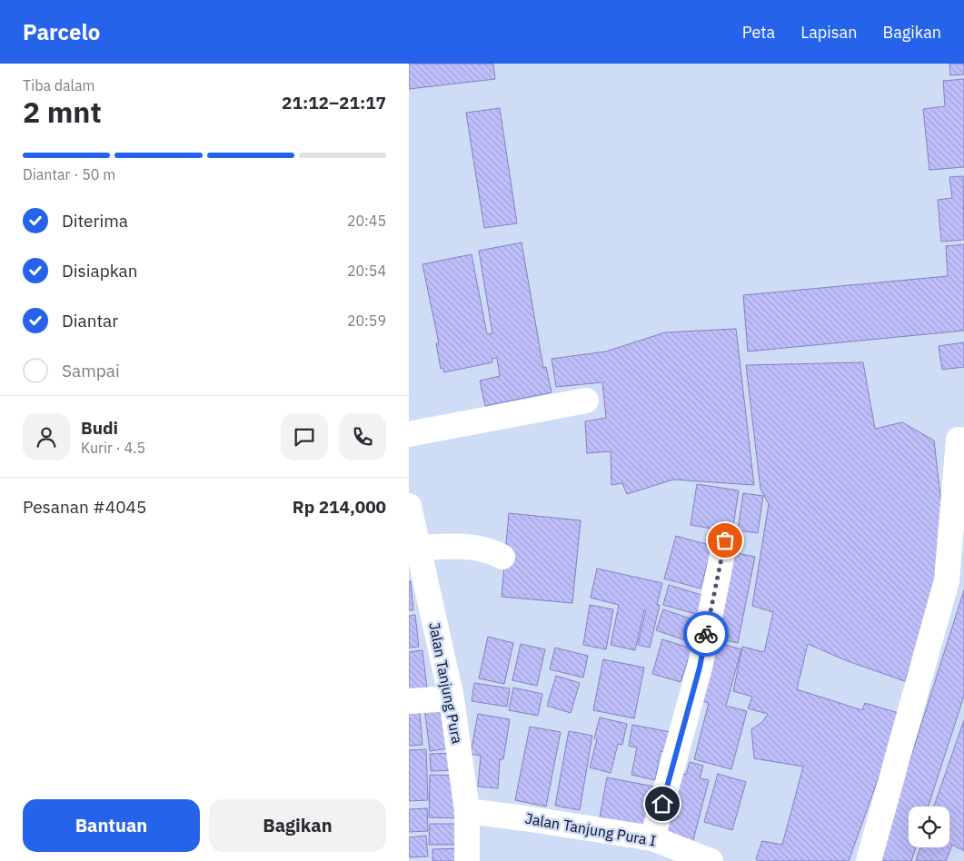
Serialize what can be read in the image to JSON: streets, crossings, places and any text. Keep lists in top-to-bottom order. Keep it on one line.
{"streets":{"street":["Jalan Tanjung Pura","Jalan Tanjung Pura I"]},"crossings":[["Jalan Tanjung Pura","Jalan Tanjung Pura I"]],"page":{"header":"Parcelo","nav":["Peta","Lapisan","Bagikan"],"heading":["2 mnt","Tiba dalam","21:12–21:17"],"panel":["Budi","Kurir · 4.5","Pesanan #4045","Rp 214,000"],"bar":"Diantar · 50 m","list":[["Diterima","20:45"],["Disiapkan","20:54"],["Diantar","20:59"],"Sampai"],"buttons":["Bantuan","Bagikan"]}}
